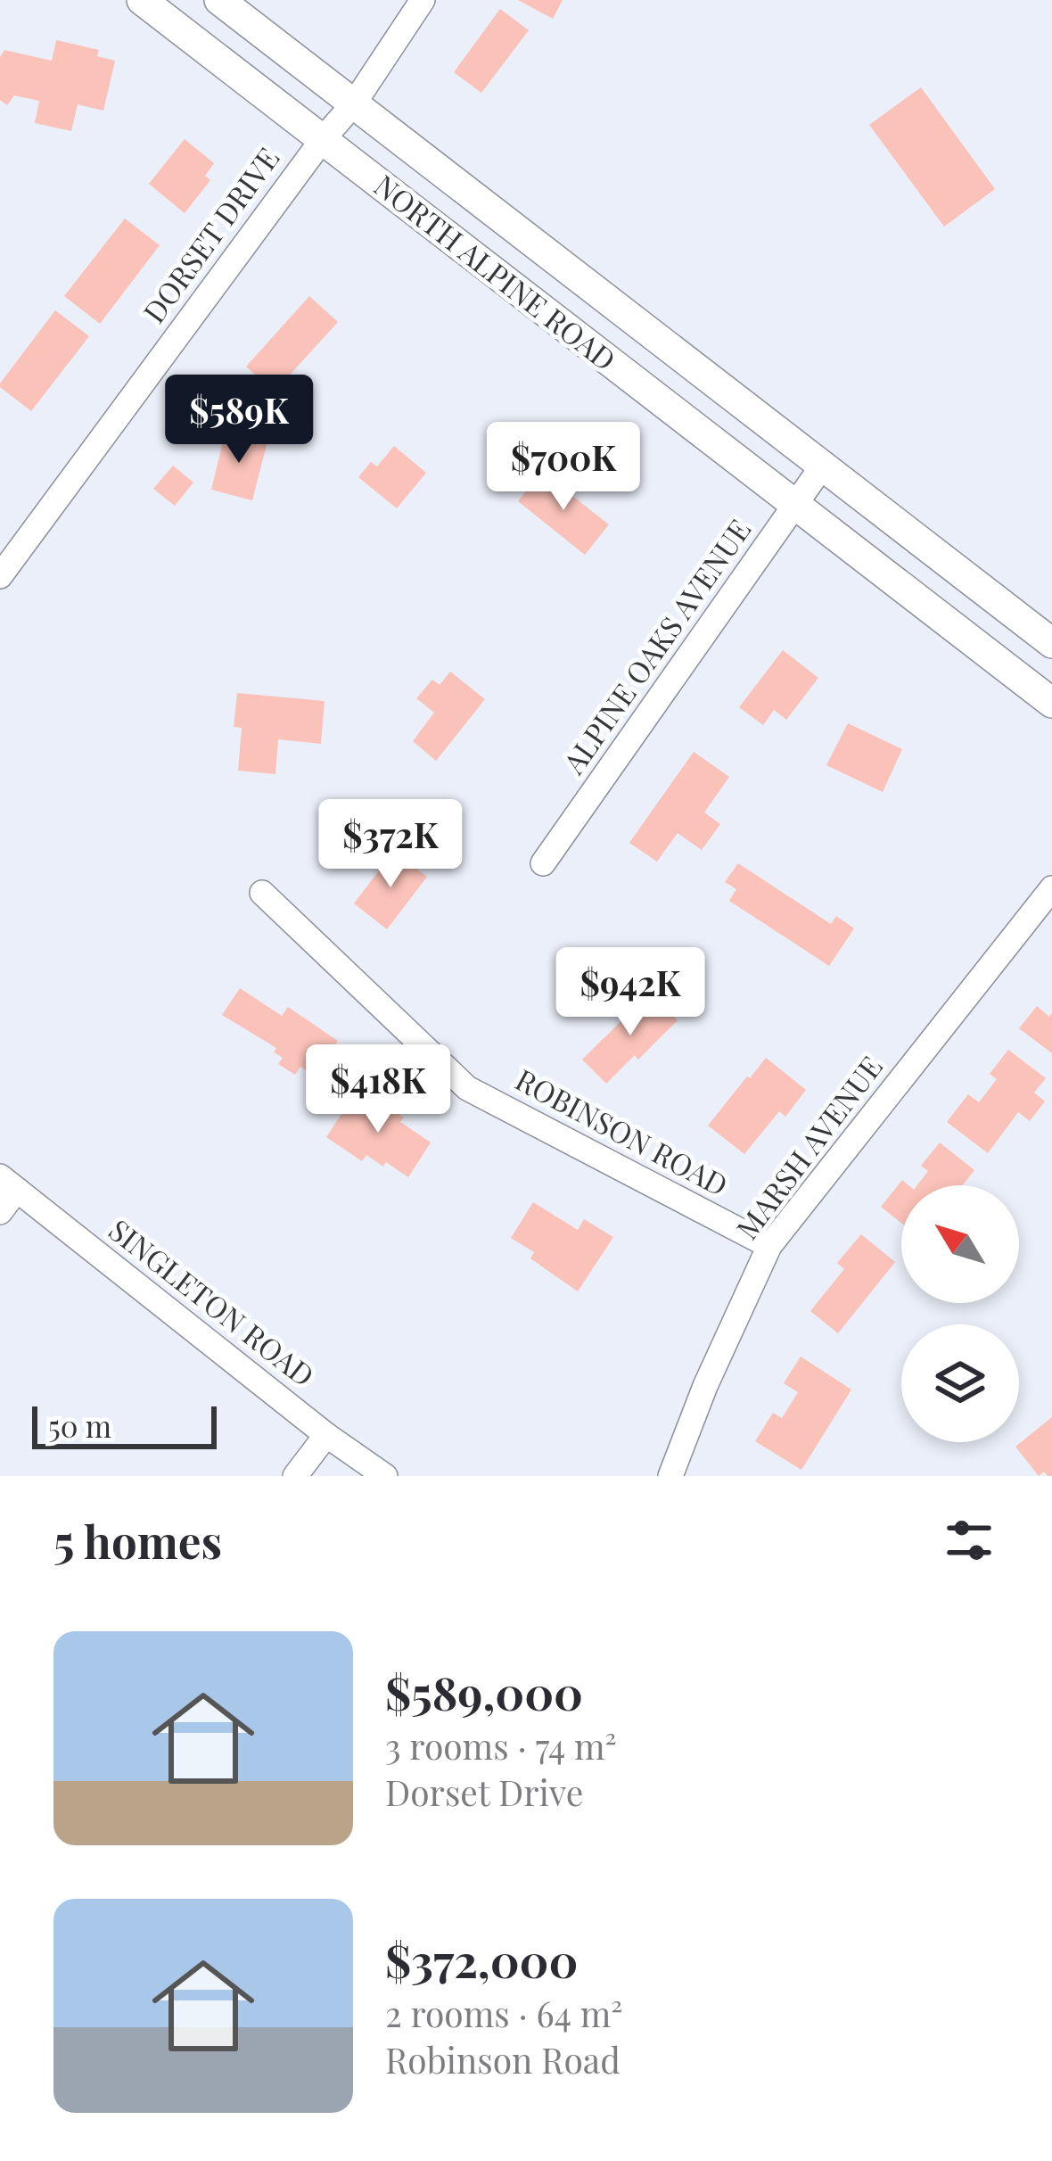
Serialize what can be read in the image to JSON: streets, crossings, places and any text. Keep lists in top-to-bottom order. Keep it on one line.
{"streets":{"main road":["NORTH ALPINE ROAD"],"street":["DORSET DRIVE","ALPINE OAKS AVENUE","ROBINSON ROAD","MARSH AVENUE","SINGLETON ROAD"]},"crossings":[["DORSET DRIVE","NORTH ALPINE ROAD"],["NORTH ALPINE ROAD","ALPINE OAKS AVENUE"],["ROBINSON ROAD","MARSH AVENUE"]],"scale_bar":"50 m","north":"top left","page":{"price":["$589K","$700K","$372K","$942K","$418K"],"scale":"50 m","heading":"5 homes","list":[{"name":"$589,000","note":"3 rooms · 74 m² · Dorset Drive"},{"name":"$372,000","note":"2 rooms · 64 m² · Robinson Road"}]}}
